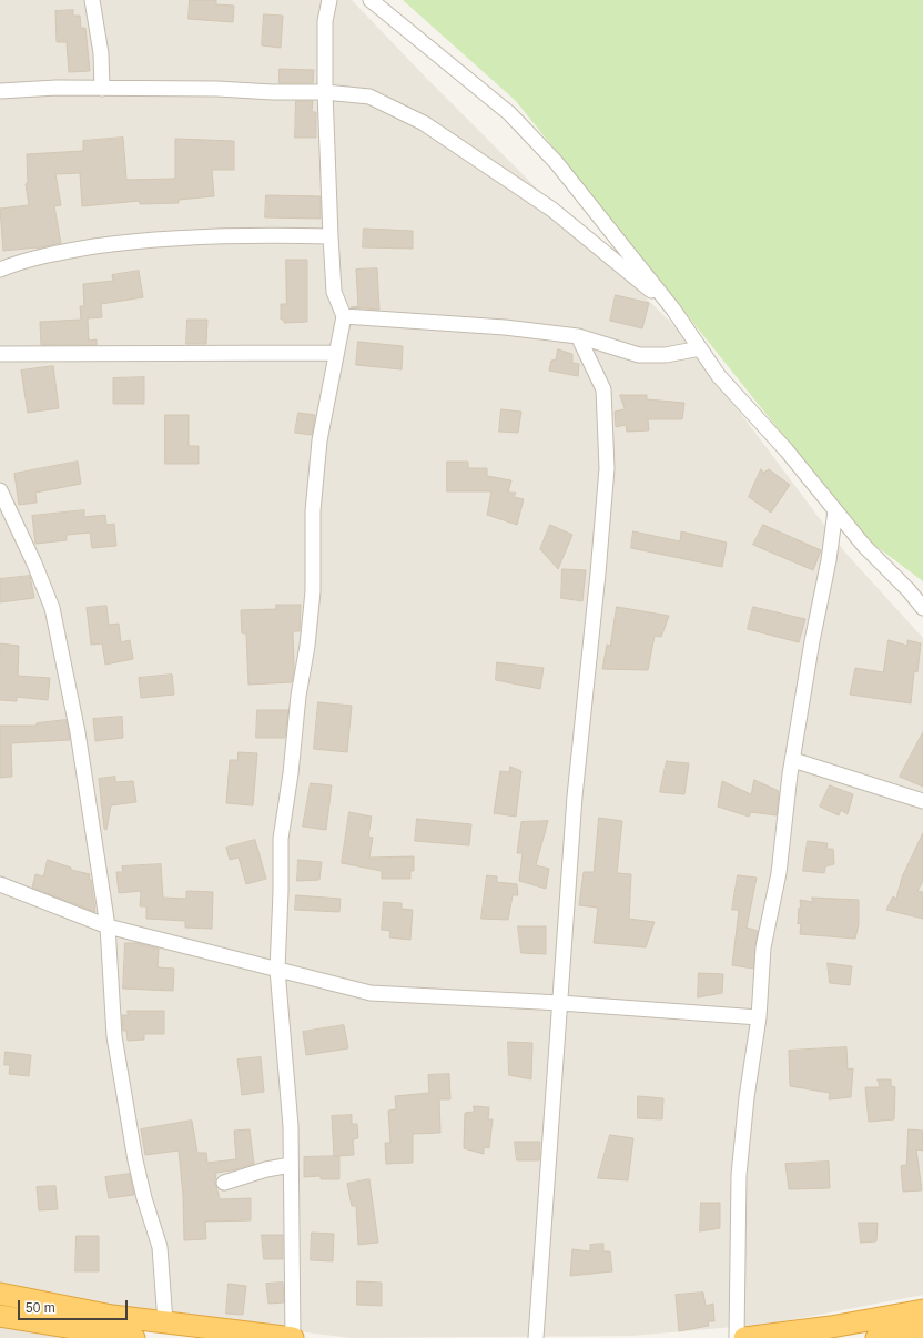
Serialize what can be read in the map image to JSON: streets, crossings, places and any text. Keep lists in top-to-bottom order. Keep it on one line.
{"scale_bar":"50 m"}
